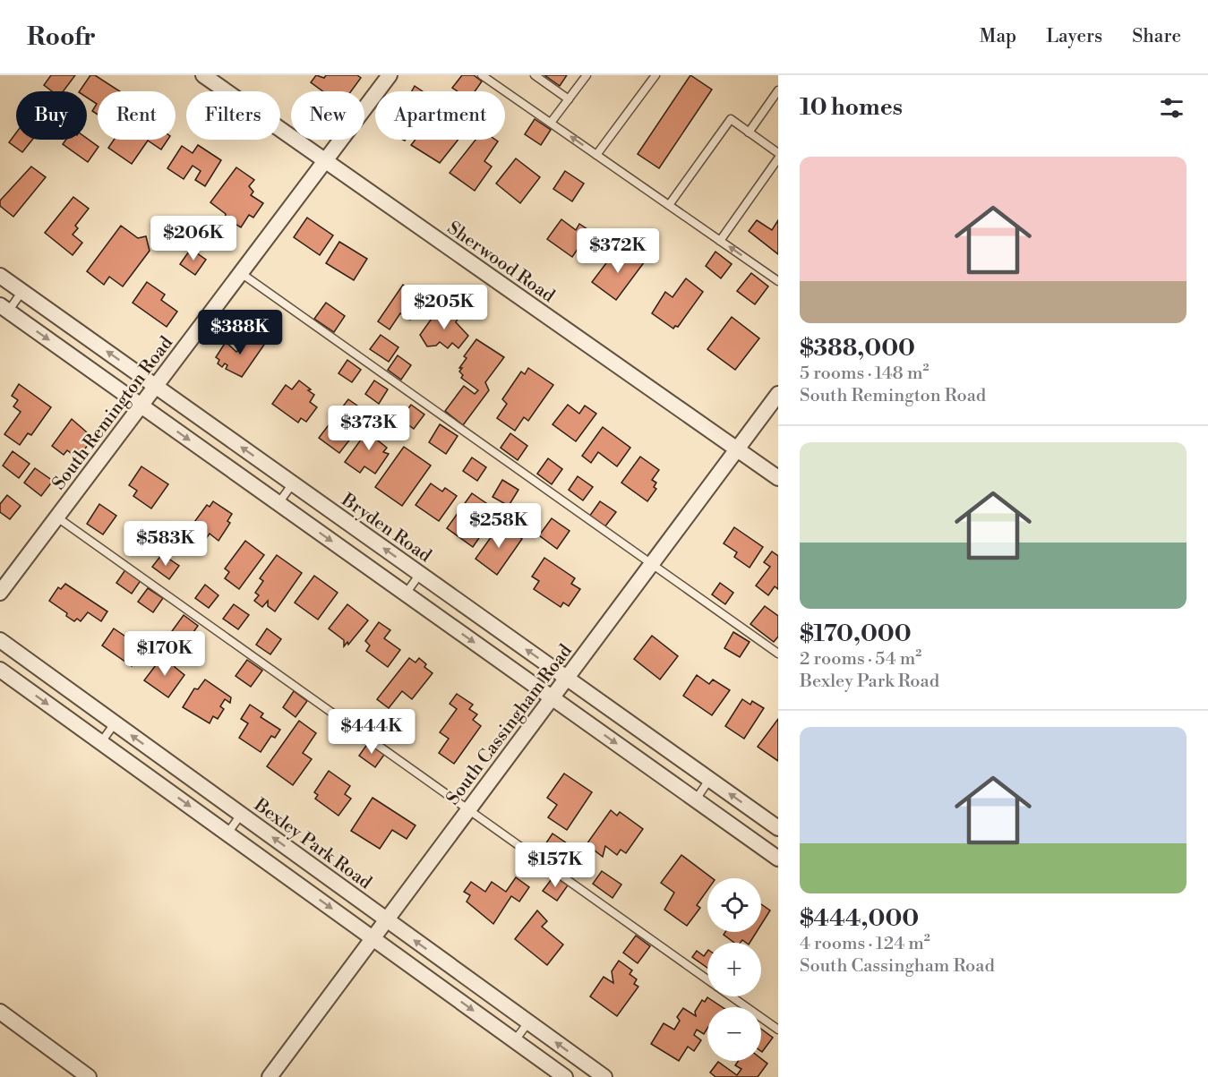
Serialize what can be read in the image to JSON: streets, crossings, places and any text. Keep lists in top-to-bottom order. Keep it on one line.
{"streets":{"street":["Sherwood Road","South Remington Road","Bryden Road","South Cassingham Road","Bexley Park Road"]},"crossings":[["Sherwood Road","South Remington Road"],["Sherwood Road","South Cassingham Road"],["South Remington Road","Bryden Road"],["Bryden Road","South Cassingham Road"],["South Cassingham Road","Bexley Park Road"]],"page":{"header":"Roofr","nav":["Map","Layers","Share"],"heading":"10 homes","chip":["Buy","Rent","Filters","New","Apartment"],"list":[{"name":"$388,000","note":"5 rooms · 148 m² · South Remington Road"},{"name":"$170,000","note":"2 rooms · 54 m² · Bexley Park Road"},{"name":"$444,000","note":"4 rooms · 124 m² · South Cassingham Road"}],"price":["$206K","$372K","$205K","$388K","$373K","$258K","$583K","$170K","$444K","$157K"],"map_buttons":["+","−"]}}
